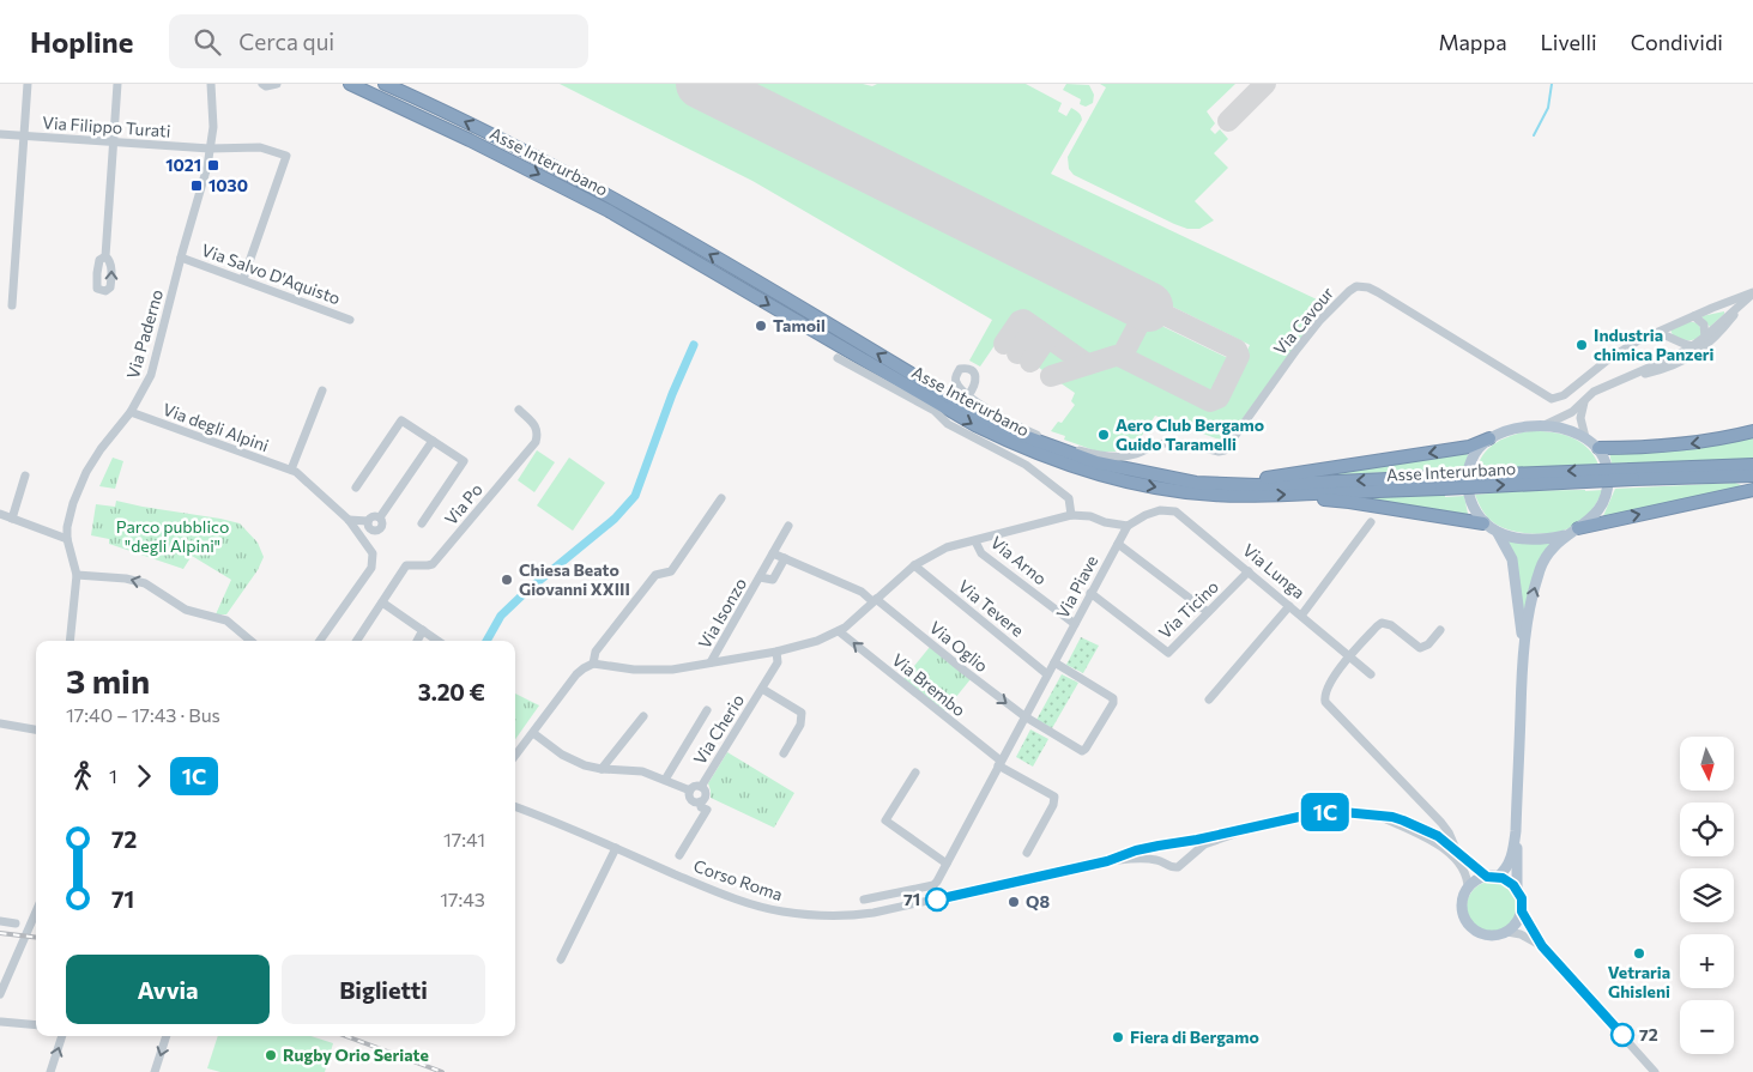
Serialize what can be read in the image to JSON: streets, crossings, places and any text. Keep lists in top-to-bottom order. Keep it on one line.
{"streets":{"highway":["Asse Interurbano"],"street":["Via Filippo Turati","Via Salvo D'Aquisto","Via Cavour","Via Paderno","Via degli Alpini","Via Po","Via Arno","Via Lunga","Via Piave","Via Tevere","Via Ticino","Via Isonzo","Via Oglio","Via Brembo","Via Cherio","Corso Roma"]},"crossings":[["Via Filippo Turati","Via Salvo D'Aquisto"],["Via Filippo Turati","Via Paderno"],["Via Salvo D'Aquisto","Via Paderno"],["Via Paderno","Via degli Alpini"],["Via Arno","Via Piave"],["Via Lunga","Via Piave"],["Via Lunga","Via Ticino"],["Via Piave","Via Tevere"],["Via Piave","Via Ticino"],["Via Piave","Via Oglio"],["Via Piave","Via Brembo"]],"one_way":["Via Oglio","Via Brembo"],"parks":["Parco pubblico \"degli Alpini\""],"places":{"transit":["1021","1030"],"other":["Tamoil","Industria chimica Panzeri","Aero Club Bergamo Guido Taramelli","Chiesa Beato Giovanni XXIII","71","Q8","Vetraria Ghisleni","72","Fiera di Bergamo","Rugby Orio Seriate"]},"lines":["bus line 1C"],"north":"bottom","page":{"header":"Hopline","search":"Cerca qui","nav":["Mappa","Livelli","Condividi"],"on_map":"1C","heading":["3 min","17:40 – 17:43 · Bus","3.20 €"],"map_buttons":["+","−"],"legs":["1","1C"],"list":[{"name":"72","value":"17:41"},{"name":"71","value":"17:43"}],"buttons":["Avvia","Biglietti"]}}
